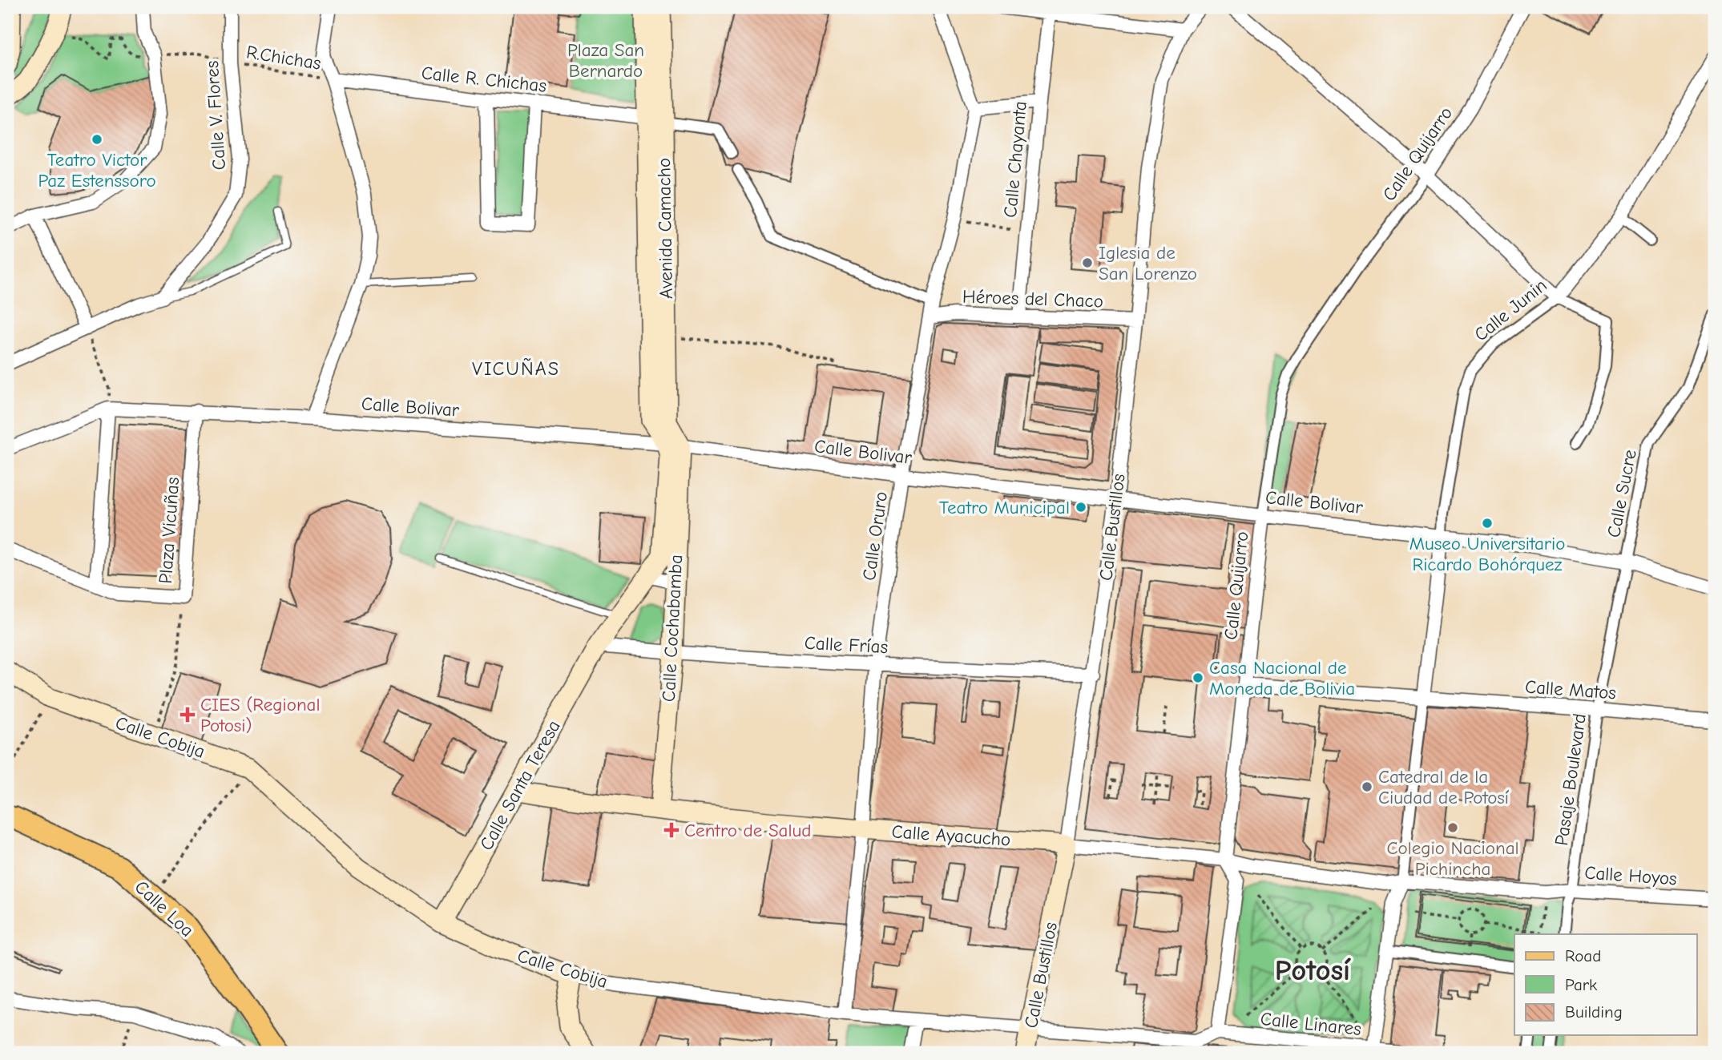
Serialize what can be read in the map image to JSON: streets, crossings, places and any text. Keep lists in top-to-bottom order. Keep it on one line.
{"streets":{"main road":["Avenida Camacho","Calle Bustillos","Calle Cochabamba","Calle Cobija","Calle Santa Teresa","Calle Ayacucho","Calle Loa"],"street":["Calle R. Chichas","Calle V. Flores","Calle Quijarro","Calle Chayanta","Héroes del Chaco","Calle Junin","Calle Bolivar","Calle Sucre","Plaza Vicuñas","Calle Oruro","Calle Frías","Calle Matos","Pasaje Boulevard","Calle Hoyos","Calle Linares"],"path":["R.Chichas"]},"crossings":[["R.Chichas","Calle R. Chichas"],["R.Chichas","Calle V. Flores"],["Calle R. Chichas","Avenida Camacho"],["Calle Quijarro","Calle Bolivar"],["Calle Quijarro","Calle Matos"],["Calle Quijarro","Calle Ayacucho"],["Calle Chayanta","Héroes del Chaco"],["Avenida Camacho","Calle Bolivar"],["Avenida Camacho","Calle Cochabamba"],["Héroes del Chaco","Calle Bustillos"],["Héroes del Chaco","Calle Oruro"],["Calle Junin","Calle Bolivar"],["Calle Junin","Calle Matos"],["Calle Bolivar","Calle Sucre"],["Calle Bolivar","Calle Bustillos"],["Calle Bolivar","Plaza Vicuñas"],["Calle Bolivar","Calle Oruro"],["Calle Bolivar","Calle Cochabamba"],["Calle Bolivar","Pasaje Boulevard"],["Calle Sucre","Pasaje Boulevard"],["Calle Bustillos","Calle Frías"],["Calle Bustillos","Calle Cobija"],["Calle Bustillos","Calle Ayacucho"],["Calle Oruro","Calle Frías"],["Calle Oruro","Calle Cobija"],["Calle Oruro","Calle Ayacucho"],["Calle Cochabamba","Calle Frías"],["Calle Cochabamba","Calle Santa Teresa"],["Calle Cochabamba","Calle Ayacucho"],["Calle Frías","Calle Santa Teresa"],["Calle Matos","Pasaje Boulevard"],["Calle Cobija","Calle Santa Teresa"],["Pasaje Boulevard","Calle Hoyos"],["Calle Santa Teresa","Calle Ayacucho"],["Calle Ayacucho","Calle Hoyos"]],"districts":["VICUÑAS","Potosí"],"parks":["Plaza San Bernardo"],"places":{"other":["Teatro Victor Paz Estenssoro","Iglesia de San Lorenzo","Teatro Municipal","Museo Universitario Ricardo Bohórquez","Casa Nacional de Moneda de Bolivia","Catedral de la Ciudad de Potosí","Colegio Nacional Pichincha"],"health":["CIES (Regional Potosi)","Centro de Salud"]},"legend":["Road","Park","Building"]}
